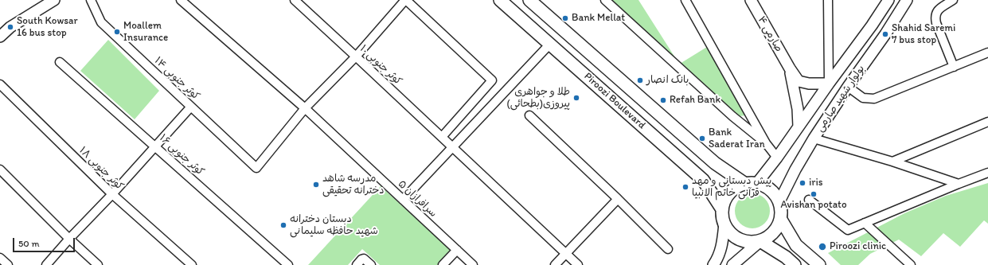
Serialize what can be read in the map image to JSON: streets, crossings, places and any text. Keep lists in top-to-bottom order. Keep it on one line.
{"streets":{"main road":["صارمی ۴","بولوار شهید صارمی","Piroozi Boulevard"],"street":["کوثر جنوبی ۱۰","کوثر جنوبی ۱۴","کوثر جنوبی ۱۶","کوثر جنوبی ۱۸","سرافرازان ۵"]},"crossings":[["کوثر جنوبی ۱۴","سرافرازان ۵"],["بولوار شهید صارمی","Piroozi Boulevard"]],"places":["Bank Mellat","South Kowsar 16 bus stop","Moallem Insurance","Shahid Saremi 7 bus stop","بانک انصار","طلا و جواهری پیروزی(بطحائی)","Refah Bank","Bank Saderat Iran","iris","مدرسه شاهد دخترانه تحقیقی","پیش دبستانی و مهد قرآنی خاتم الانبیا","Avishan potato","دبستان دخترانه شهید حافظه سلیمانی","Piroozi clinic"],"scale_bar":"50 m"}
